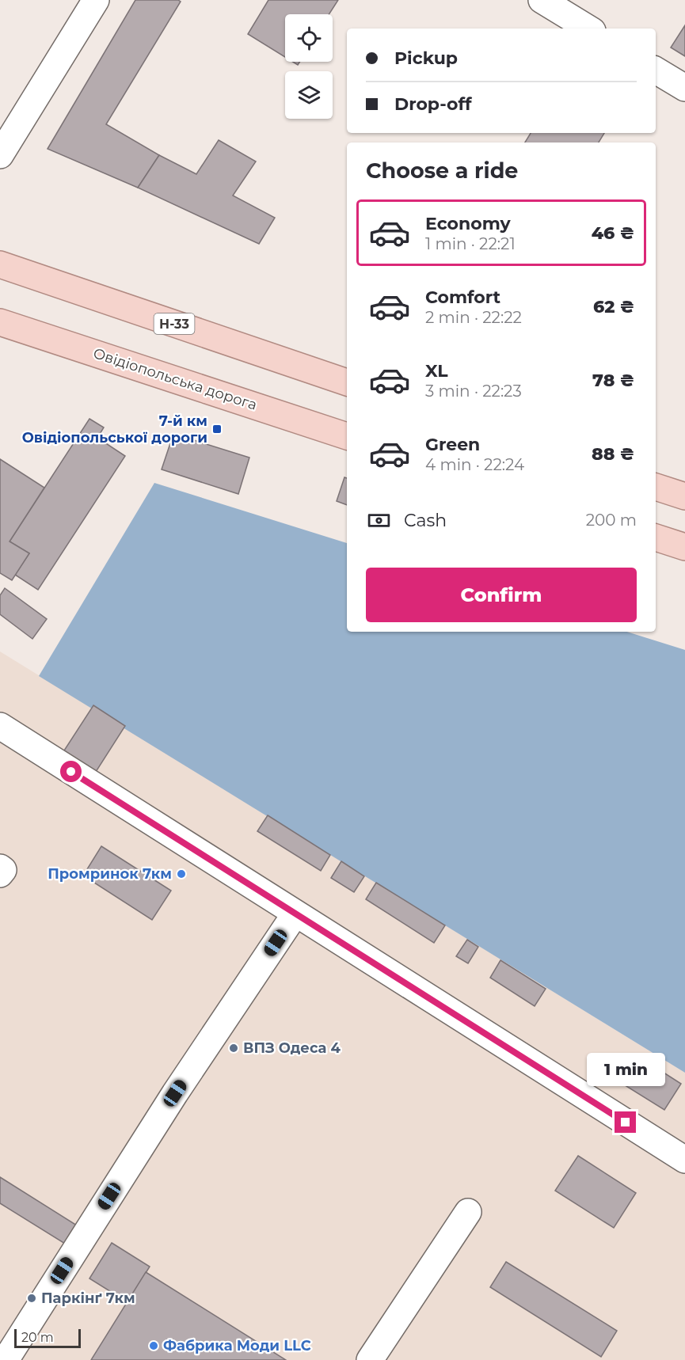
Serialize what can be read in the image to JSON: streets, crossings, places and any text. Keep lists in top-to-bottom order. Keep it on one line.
{"streets":{"main road":["Н-33","Овідіопольська дорога"]},"places":{"transit":["7-й км Овідіопольської дороги"],"other":["Промринок 7км","ВПЗ Одеса 4","Паркінґ 7км","Фабрика Моди LLC"]},"scale_bar":"20 m","page":{"banner":["Pickup","Drop-off"],"heading":"Choose a ride","list":[{"name":"Economy","note":"1 min · 22:21","value":"46 ₴"},{"name":"Comfort","note":"2 min · 22:22","value":"62 ₴"},{"name":"XL","note":"3 min · 22:23","value":"78 ₴"},{"name":"Green","note":"4 min · 22:24","value":"88 ₴"}],"pay":["Cash","200 m"],"buttons":"Confirm","bubble":"1 min","scale":"20 m"}}
